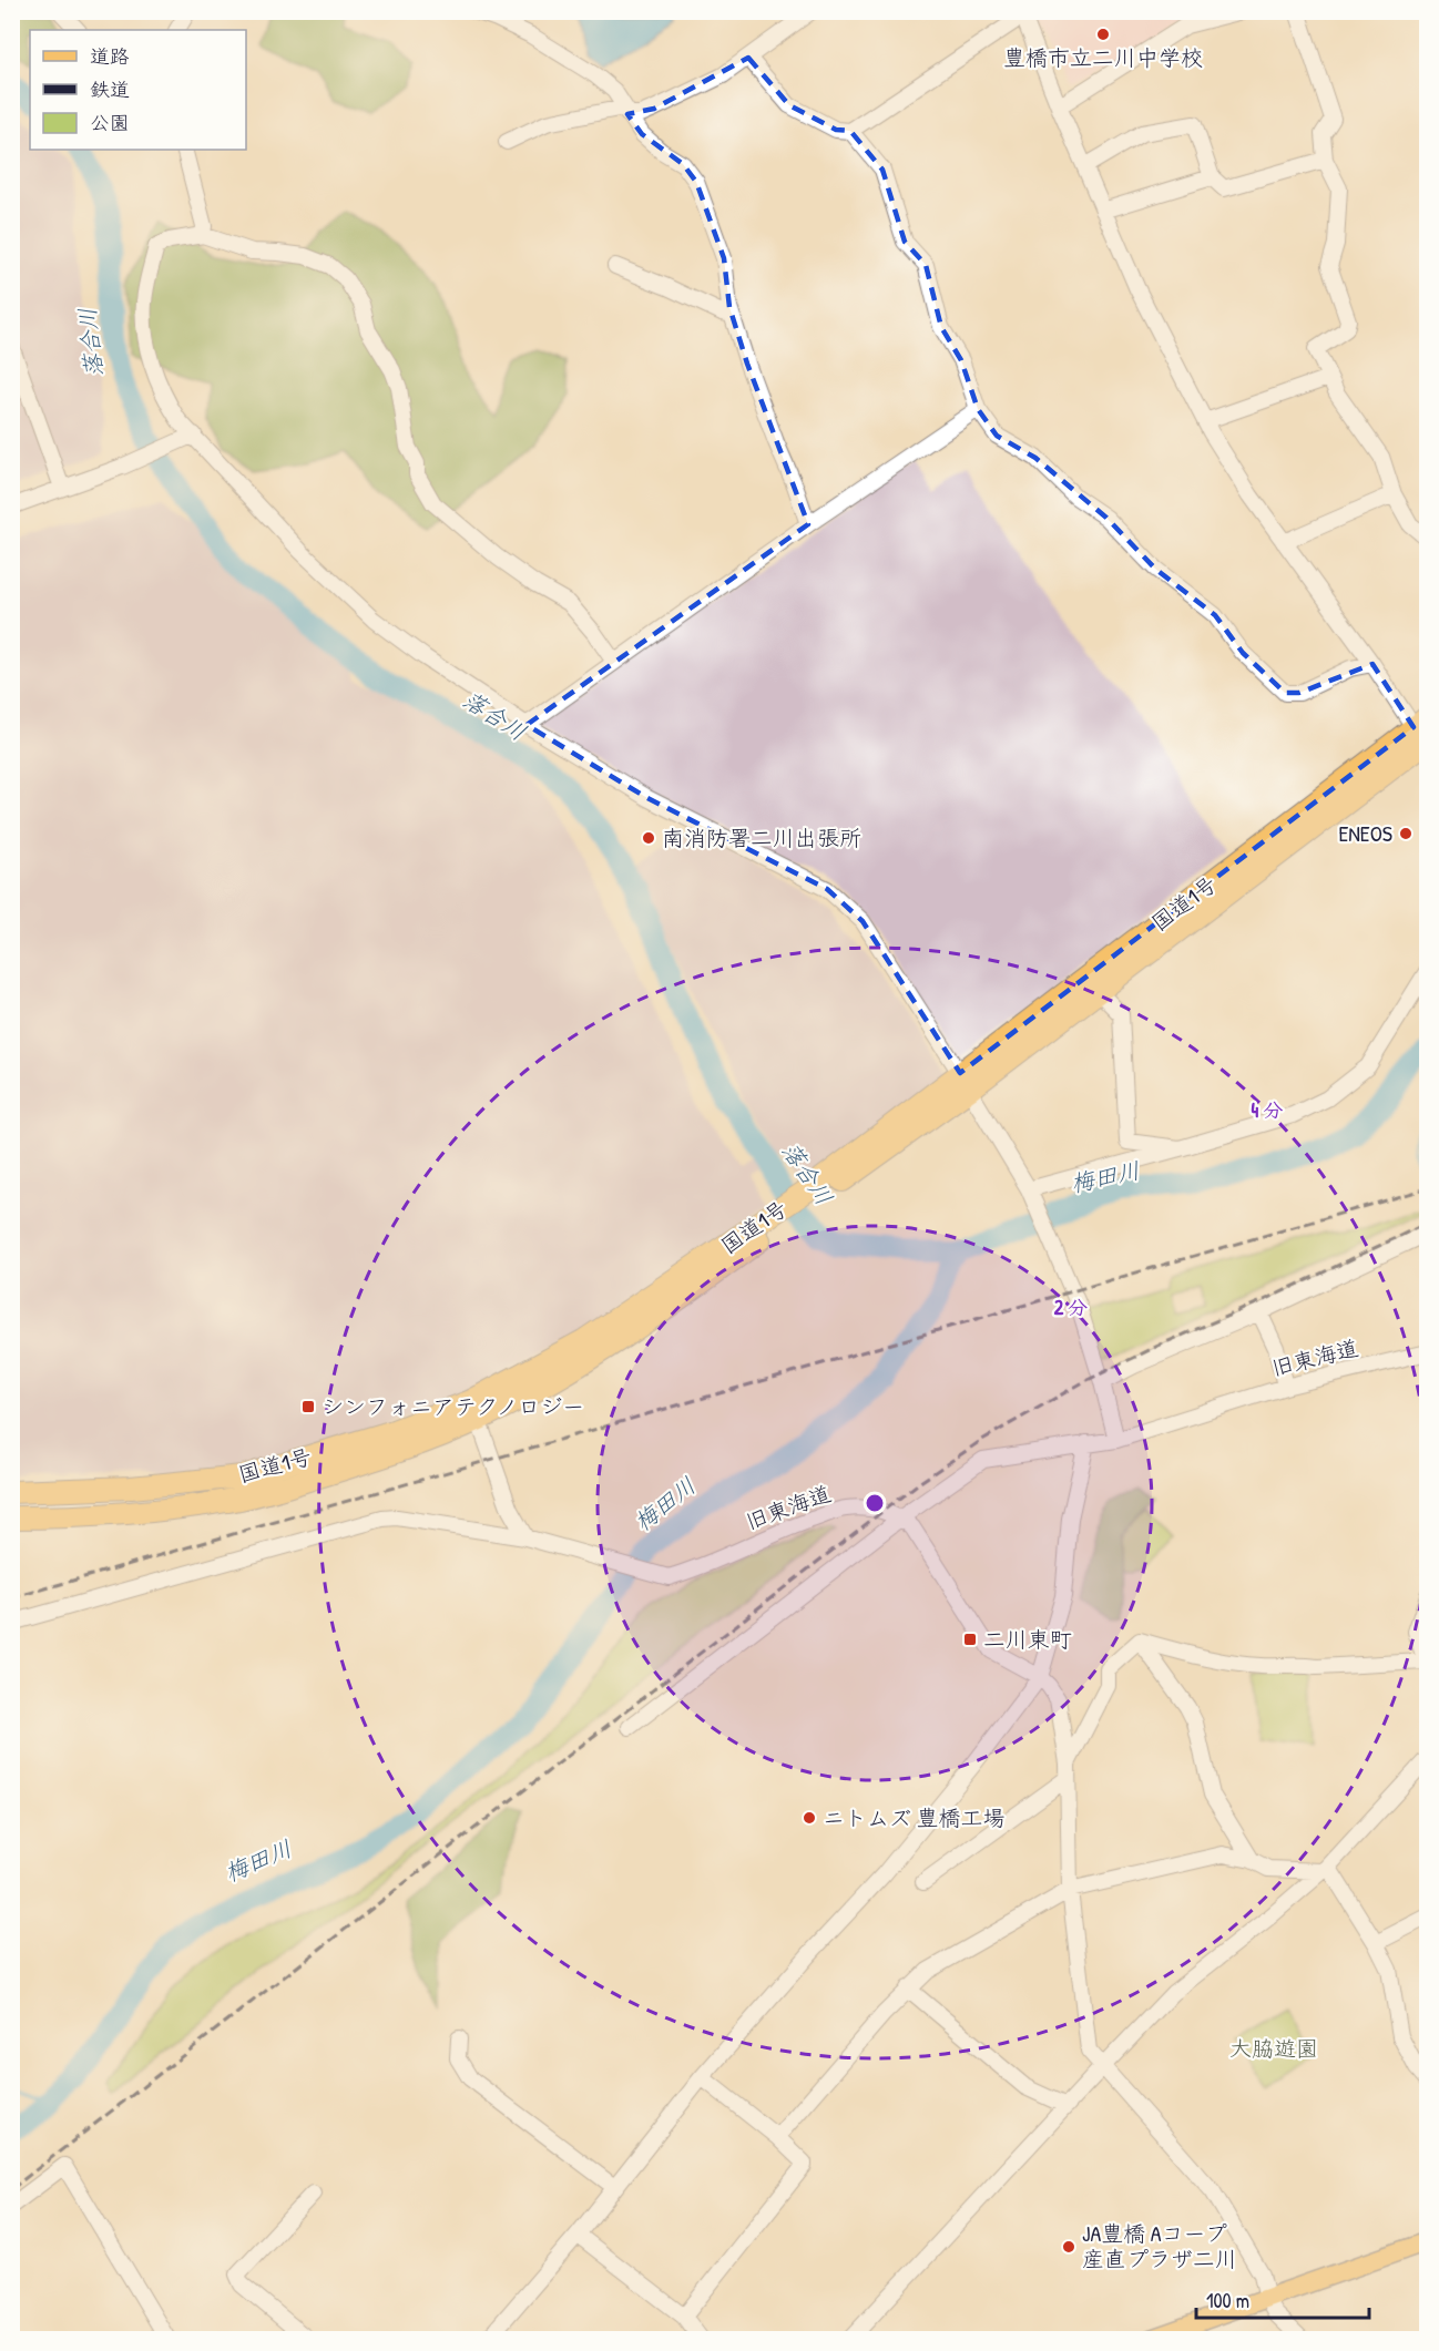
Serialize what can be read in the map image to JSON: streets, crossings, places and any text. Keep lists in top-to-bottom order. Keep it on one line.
{"streets":{"highway":["国道1号"],"street":["旧東海道"]},"water":["落合川","梅田川"],"parks":["大脇遊園"],"places":{"other":["豊橋市立二川中学校","ENEOS","南消防署二川出張所","ニトムズ 豊橋工場","JA豊橋 Aコープ 産直プラザ二川"],"transit":["シンフォニアテクノロジー","二川東町"]},"legend":["道路","鉄道","公園"],"scale_bar":"100 m","rings":["4 分","2 分"]}
